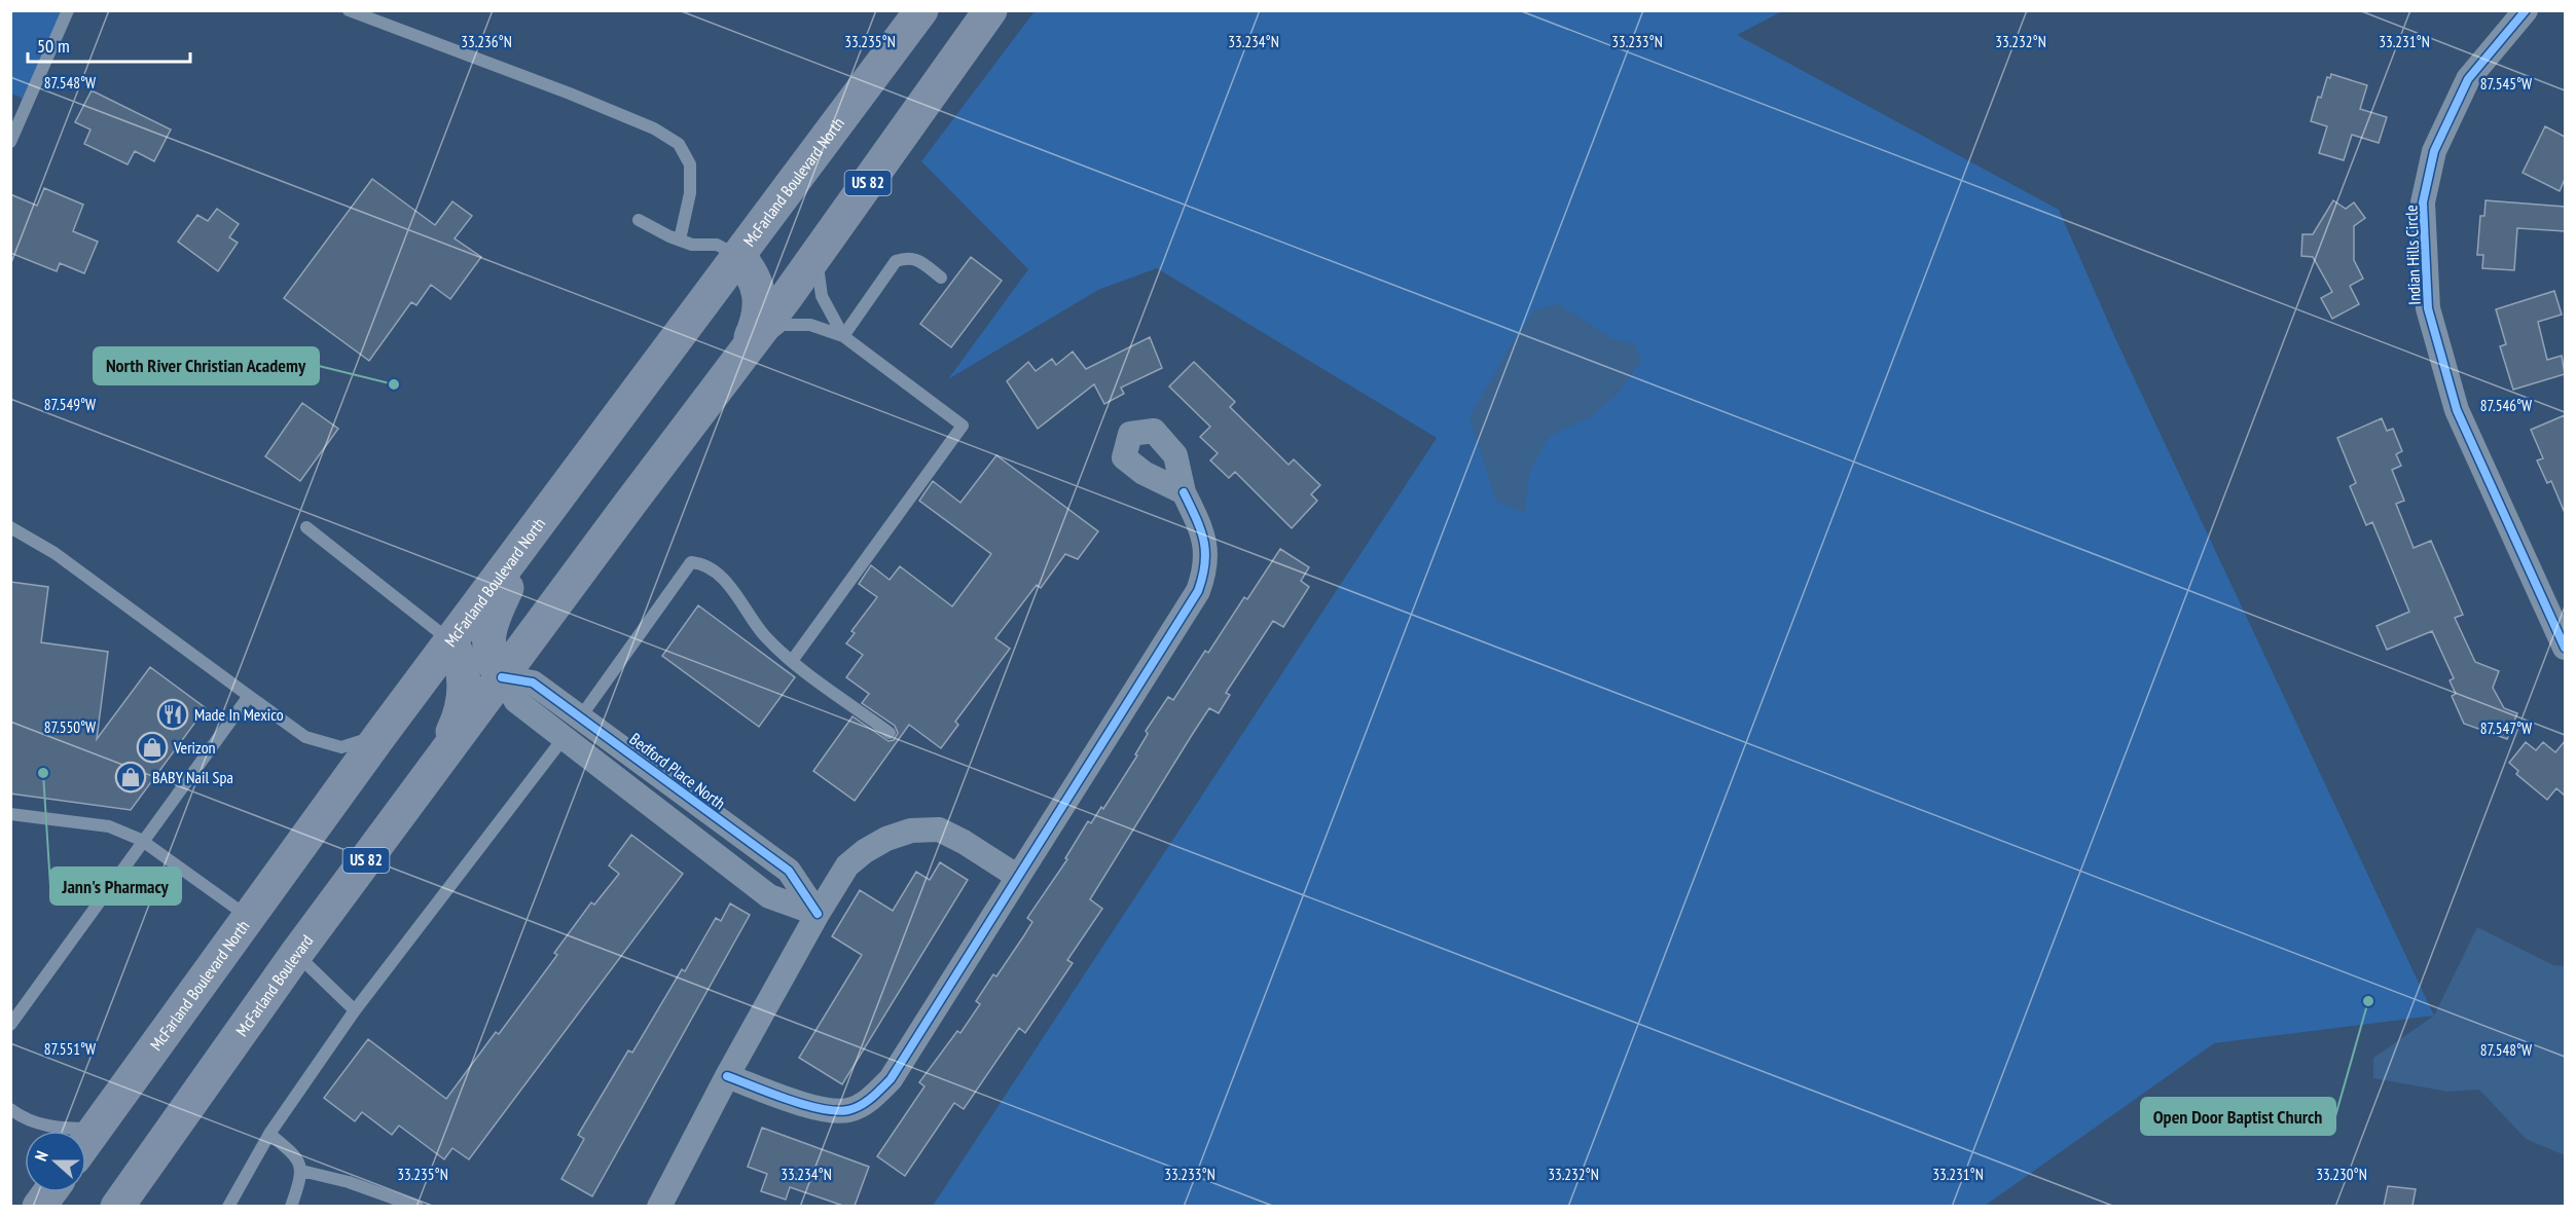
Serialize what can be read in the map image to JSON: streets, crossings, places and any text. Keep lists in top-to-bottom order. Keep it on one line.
{"streets":{"highway":["McFarland Boulevard North","US 82","McFarland Boulevard"],"street":["Indian Hills Circle","Bedford Place North"]},"crossings":[["US 82","Bedford Place North"],["US 82","McFarland Boulevard"]],"places":{"other":["North River Christian Academy","Jann's Pharmacy","Open Door Baptist Church"],"restaurant":["Made In Mexico"],"shop":["Verizon","BABY Nail Spa"]},"scale_bar":"50 m","north":"left","coordinates":["33.232°N","33.231°N","33.236°N","33.235°N","33.234°N","33.233°N","87.548°W","87.545°W","87.549°W","87.546°W","87.550°W","87.547°W","87.551°W","33.230°N"]}
